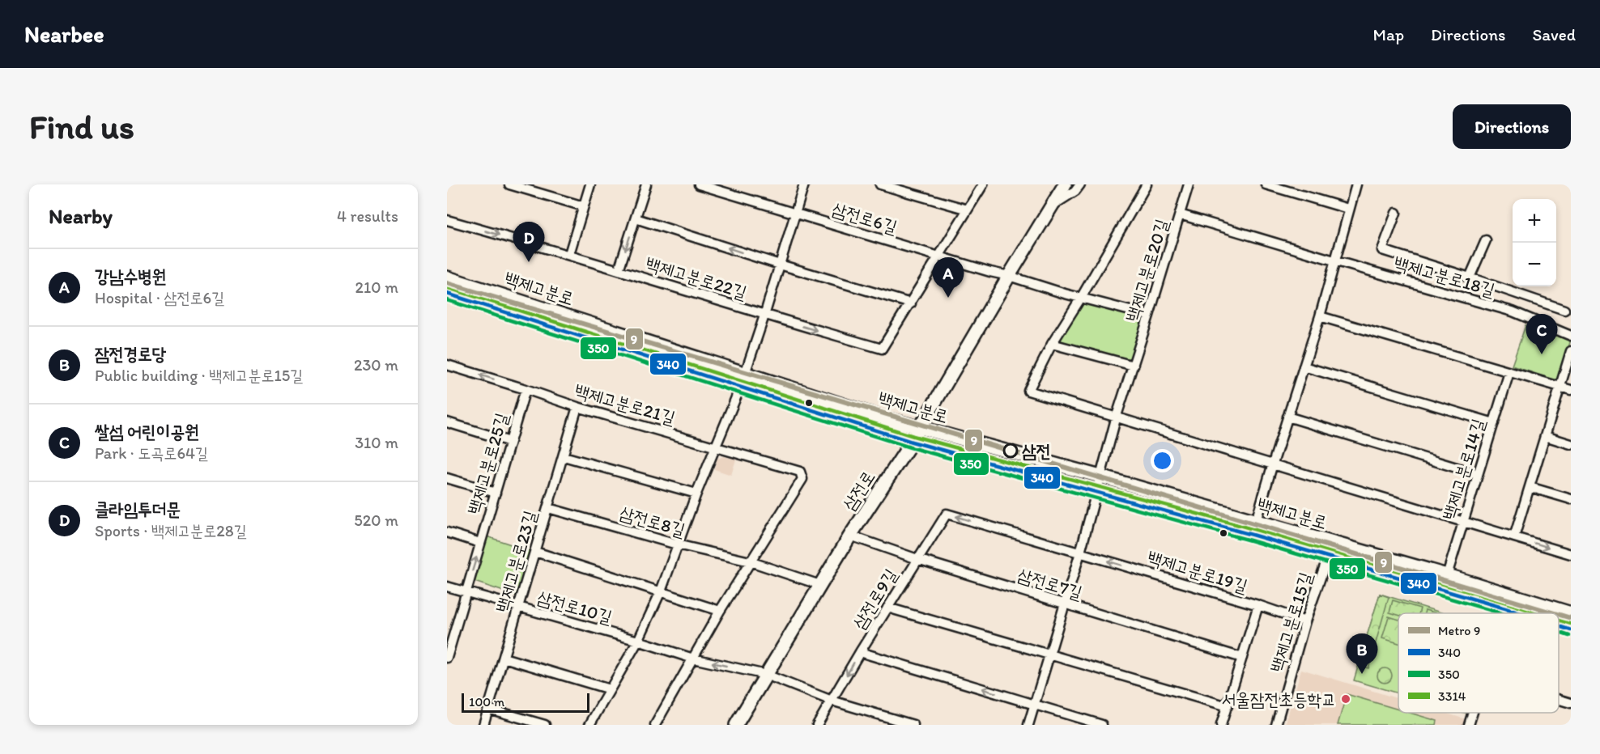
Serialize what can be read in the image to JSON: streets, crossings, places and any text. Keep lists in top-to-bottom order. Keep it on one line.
{"streets":{"main road":["백제고분로","삼전로"],"street":["삼전로6길","백제고분로20길","백제고분로18길","백제고분로22길","백제고분로21길","백제고분로25길","백제고분로14길","삼전로8길","백제고분로23길","백제고분로19길","삼전로7길","삼전로9길","삼전로10길","백제고분로15길"]},"crossings":[["삼전로6길","백제고분로22길"],["삼전로6길","삼전로"],["백제고분로20길","백제고분로18길"],["백제고분로20길","백제고분로"],["백제고분로22길","백제고분로"],["백제고분로","백제고분로14길"],["백제고분로","삼전로"],["백제고분로","백제고분로15길"],["백제고분로21길","백제고분로25길"],["백제고분로21길","삼전로8길"],["백제고분로21길","백제고분로23길"],["백제고분로25길","삼전로10길"],["삼전로","삼전로8길"],["삼전로","삼전로7길"],["삼전로","삼전로10길"],["삼전로8길","백제고분로23길"],["백제고분로23길","삼전로10길"],["백제고분로19길","삼전로9길"],["백제고분로19길","백제고분로15길"],["삼전로7길","삼전로9길"]],"one_way":["백제고분로19길"],"places":["삼전","서울잠전초등학교"],"lines":["metro line 9","transit line 3314","transit line 340","transit line 350"],"legend":["Metro 9","340","350","3314"],"scale_bar":"100 m","page":{"header":"Nearbee","nav":["Map","Directions","Saved"],"buttons":"Directions","title":"Find us","heading":["Nearby","4 results"],"map_buttons":["+","−"],"pins":["D","A","C","B"],"list":[{"mark":"A","name":"강남수병원","note":"Hospital · 삼전로6길","value":"210 m"},{"mark":"B","name":"잠전경로당","note":"Public building · 백제고분로15길","value":"230 m"},{"mark":"C","name":"쌀섬 어린이공원","note":"Park · 도곡로64길","value":"310 m"},{"mark":"D","name":"클라임투더문","note":"Sports · 백제고분로28길","value":"520 m"}],"scale":"100 m"}}
